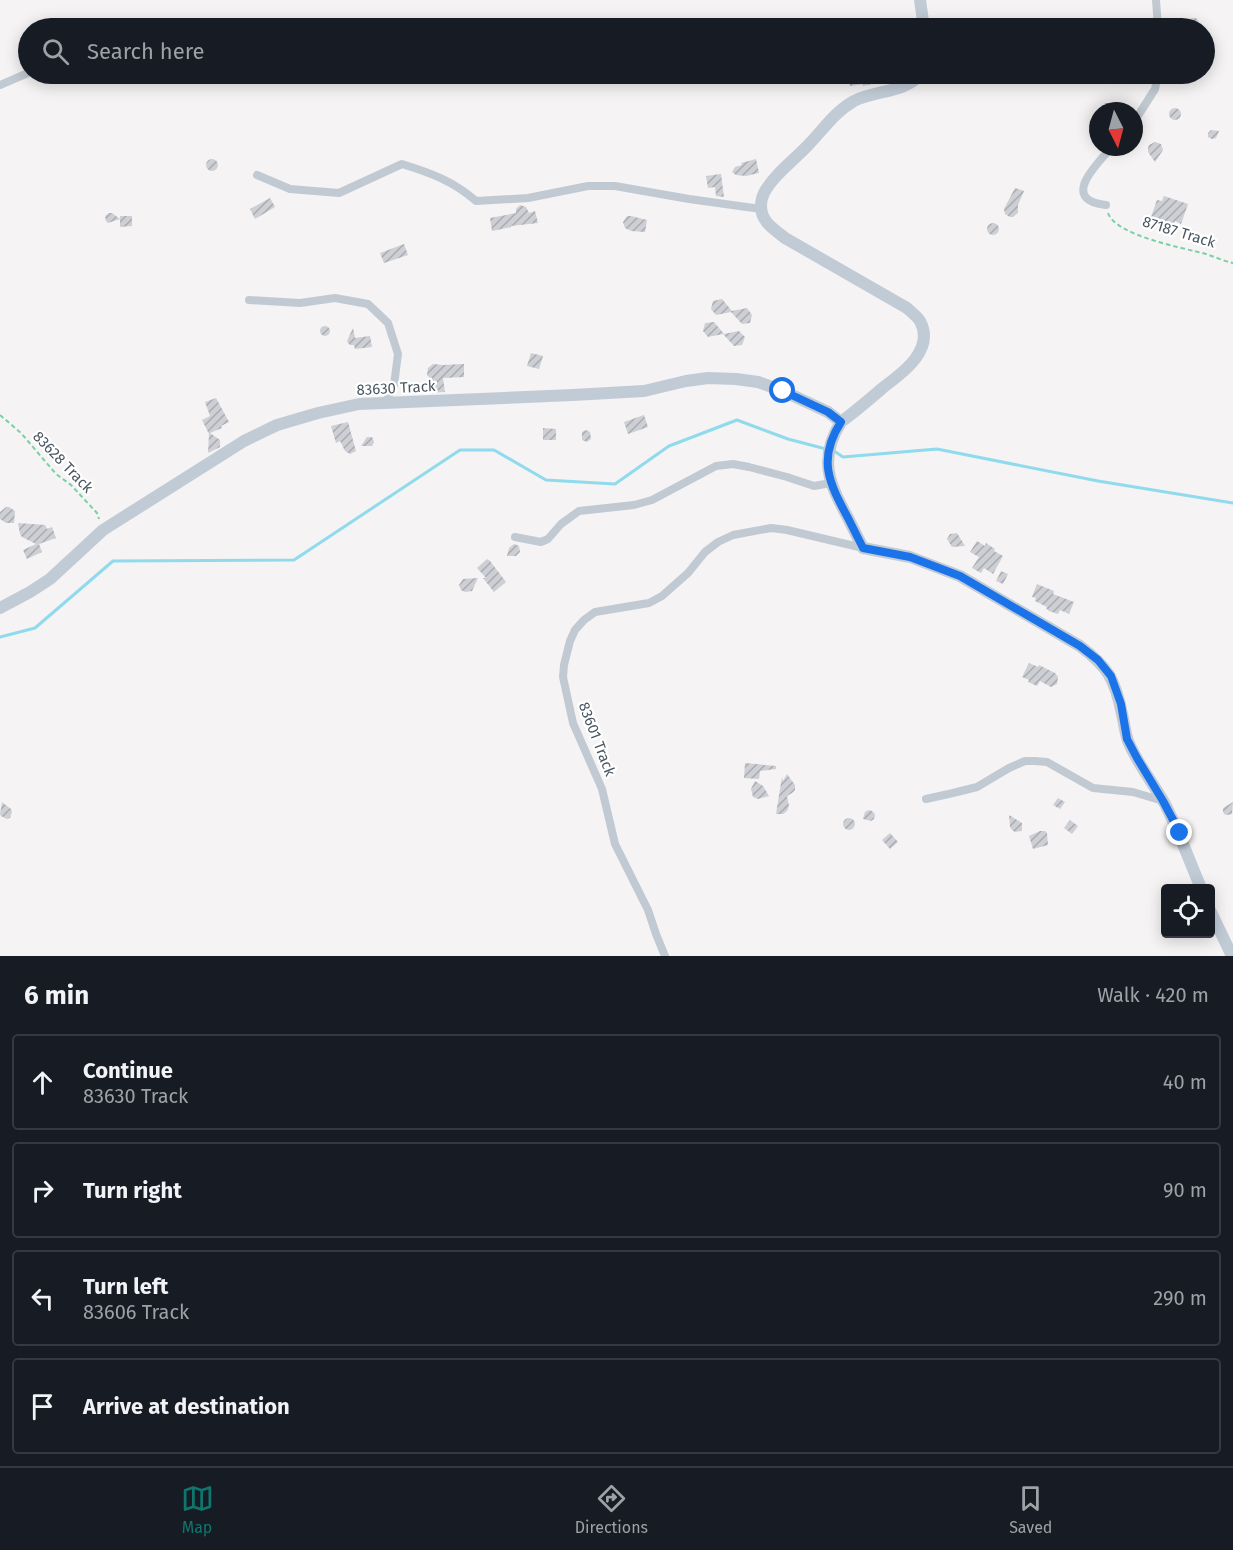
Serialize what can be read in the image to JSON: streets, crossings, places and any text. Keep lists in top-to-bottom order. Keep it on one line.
{"streets":{"street":["83630 Track","83601 Track"],"path":["87187 Track","83628 Track"]},"crossings":[["83630 Track","83628 Track"]],"north":"bottom","page":{"search":"Search here","heading":["6 min","Walk · 420 m"],"list":[["Continue","83630 Track","40 m"],["Turn right","90 m"],["Turn left","83606 Track","290 m"],"Arrive at destination"],"nav":["Map","Directions","Saved"]}}
